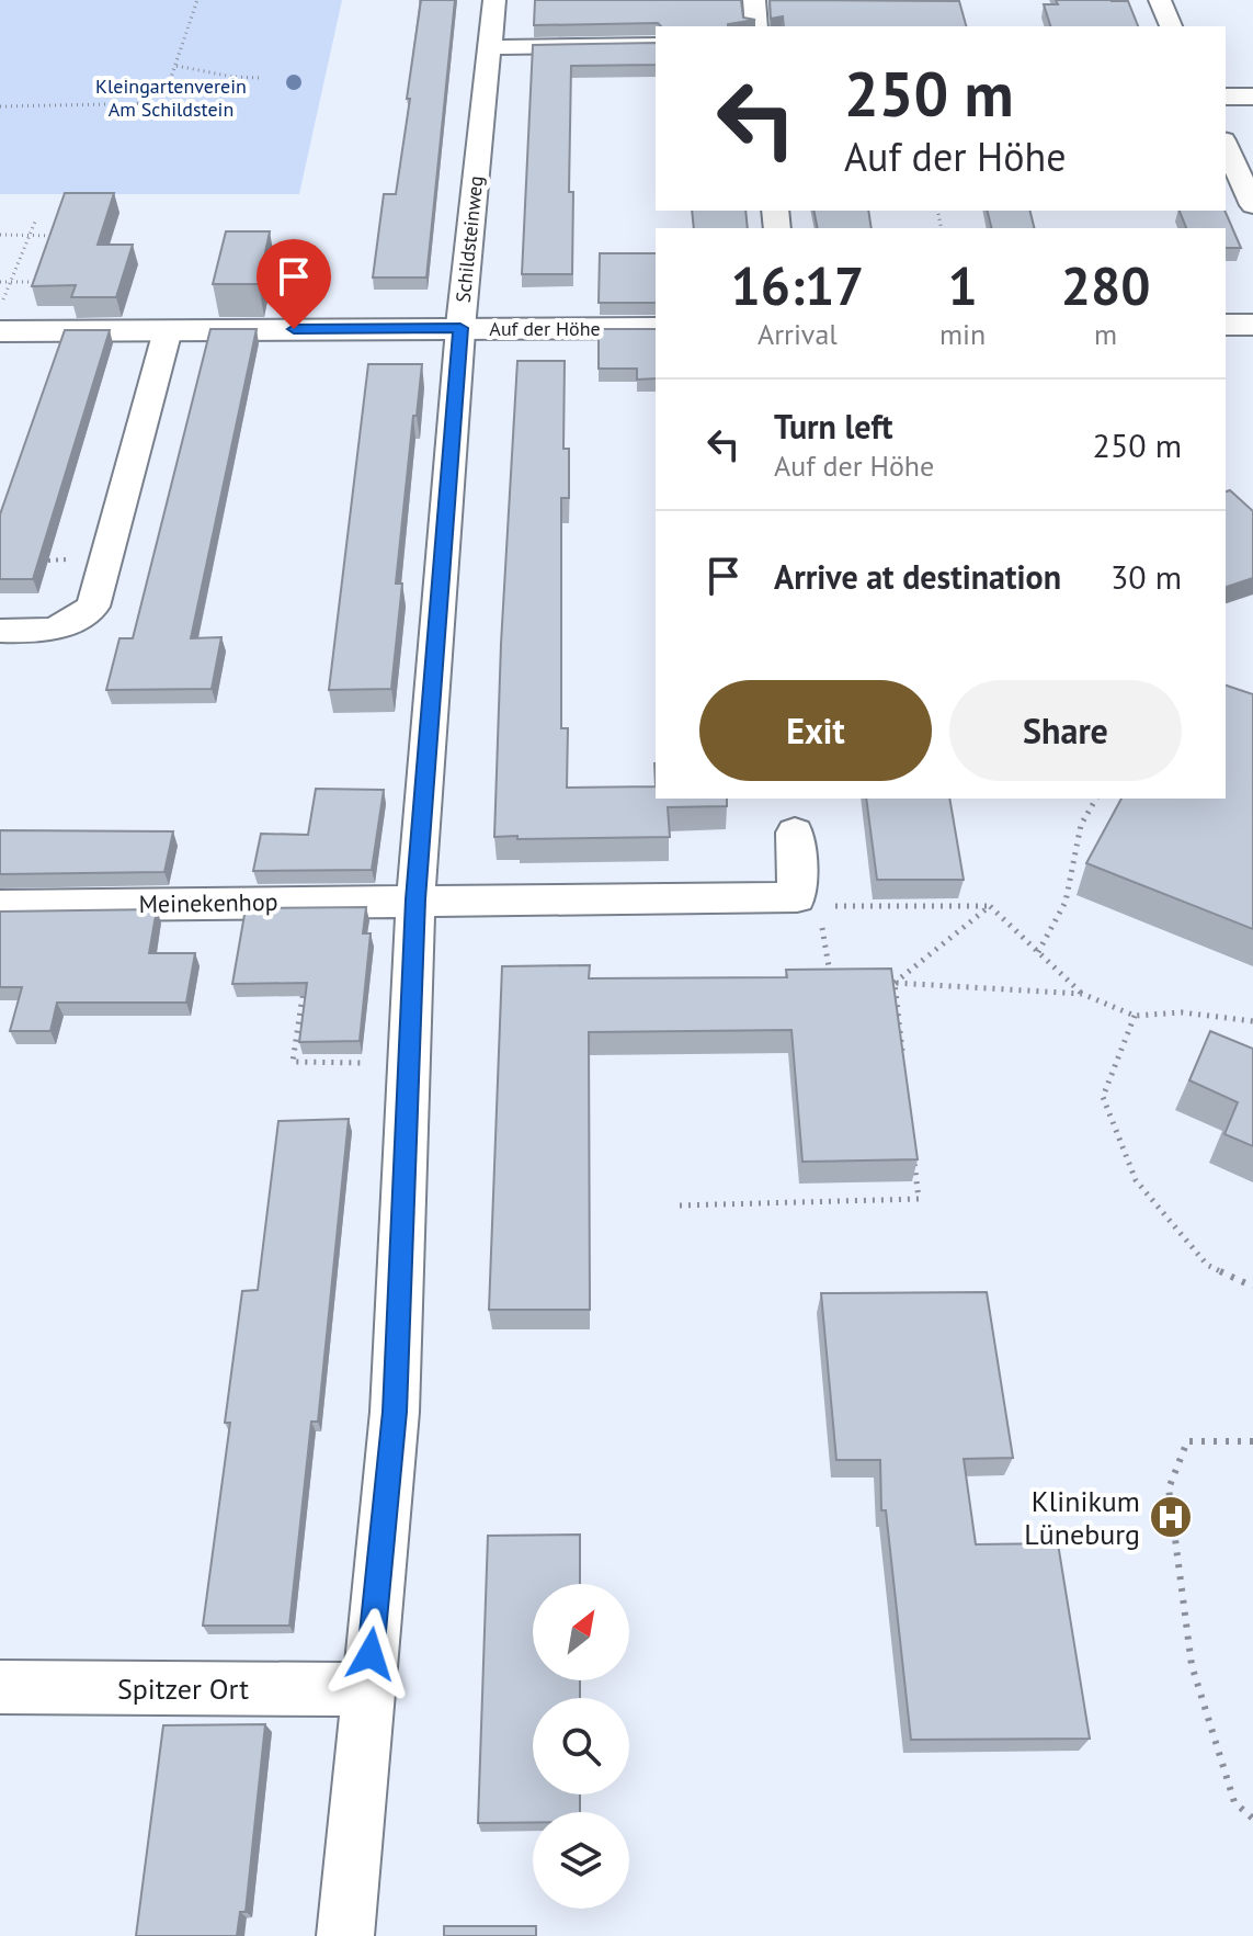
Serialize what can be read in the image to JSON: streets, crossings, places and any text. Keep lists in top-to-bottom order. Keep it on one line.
{"streets":{"street":["Schildsteinweg","Auf der Höhe","Meinekenhop","Spitzer Ort"]},"crossings":[["Schildsteinweg","Auf der Höhe"],["Schildsteinweg","Meinekenhop"],["Schildsteinweg","Spitzer Ort"]],"parks":["Kleingartenverein Am Schildstein"],"places":{"hospital":["Klinikum Lüneburg"]},"north":"top right","page":{"turn":["250 m","Auf der Höhe"],"eta":["16:17","Arrival","1","min","280","m"],"list":[{"name":"Turn left","note":"Auf der Höhe","value":"250 m"},{"name":"Arrive at destination","value":"30 m"}],"buttons":["Exit","Share"]}}
